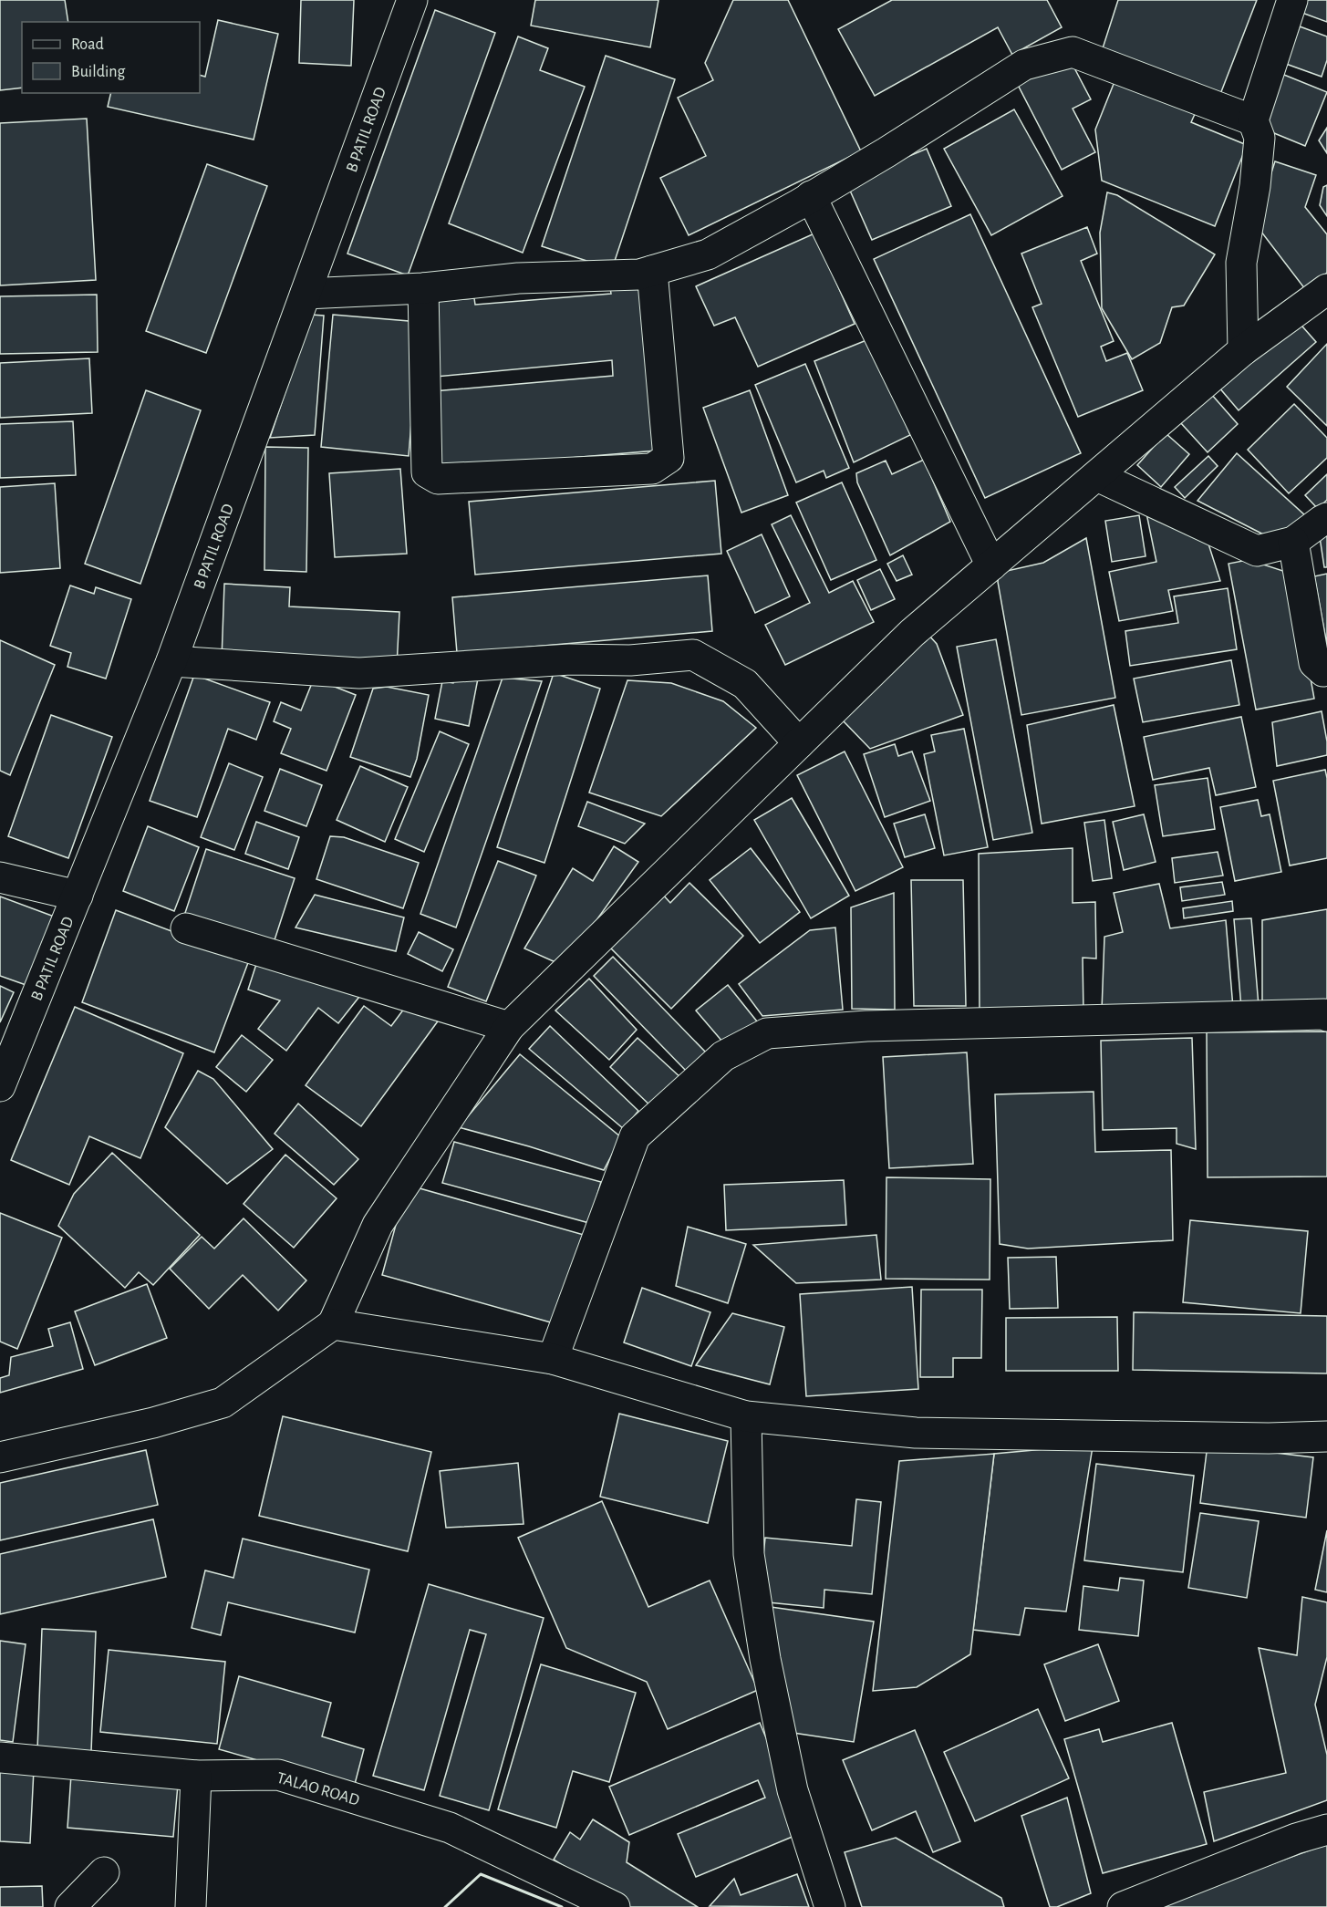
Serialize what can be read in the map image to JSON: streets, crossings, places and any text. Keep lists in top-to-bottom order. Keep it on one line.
{"streets":{"street":["B PATIL ROAD","TALAO ROAD"]},"legend":["Road","Building"]}
